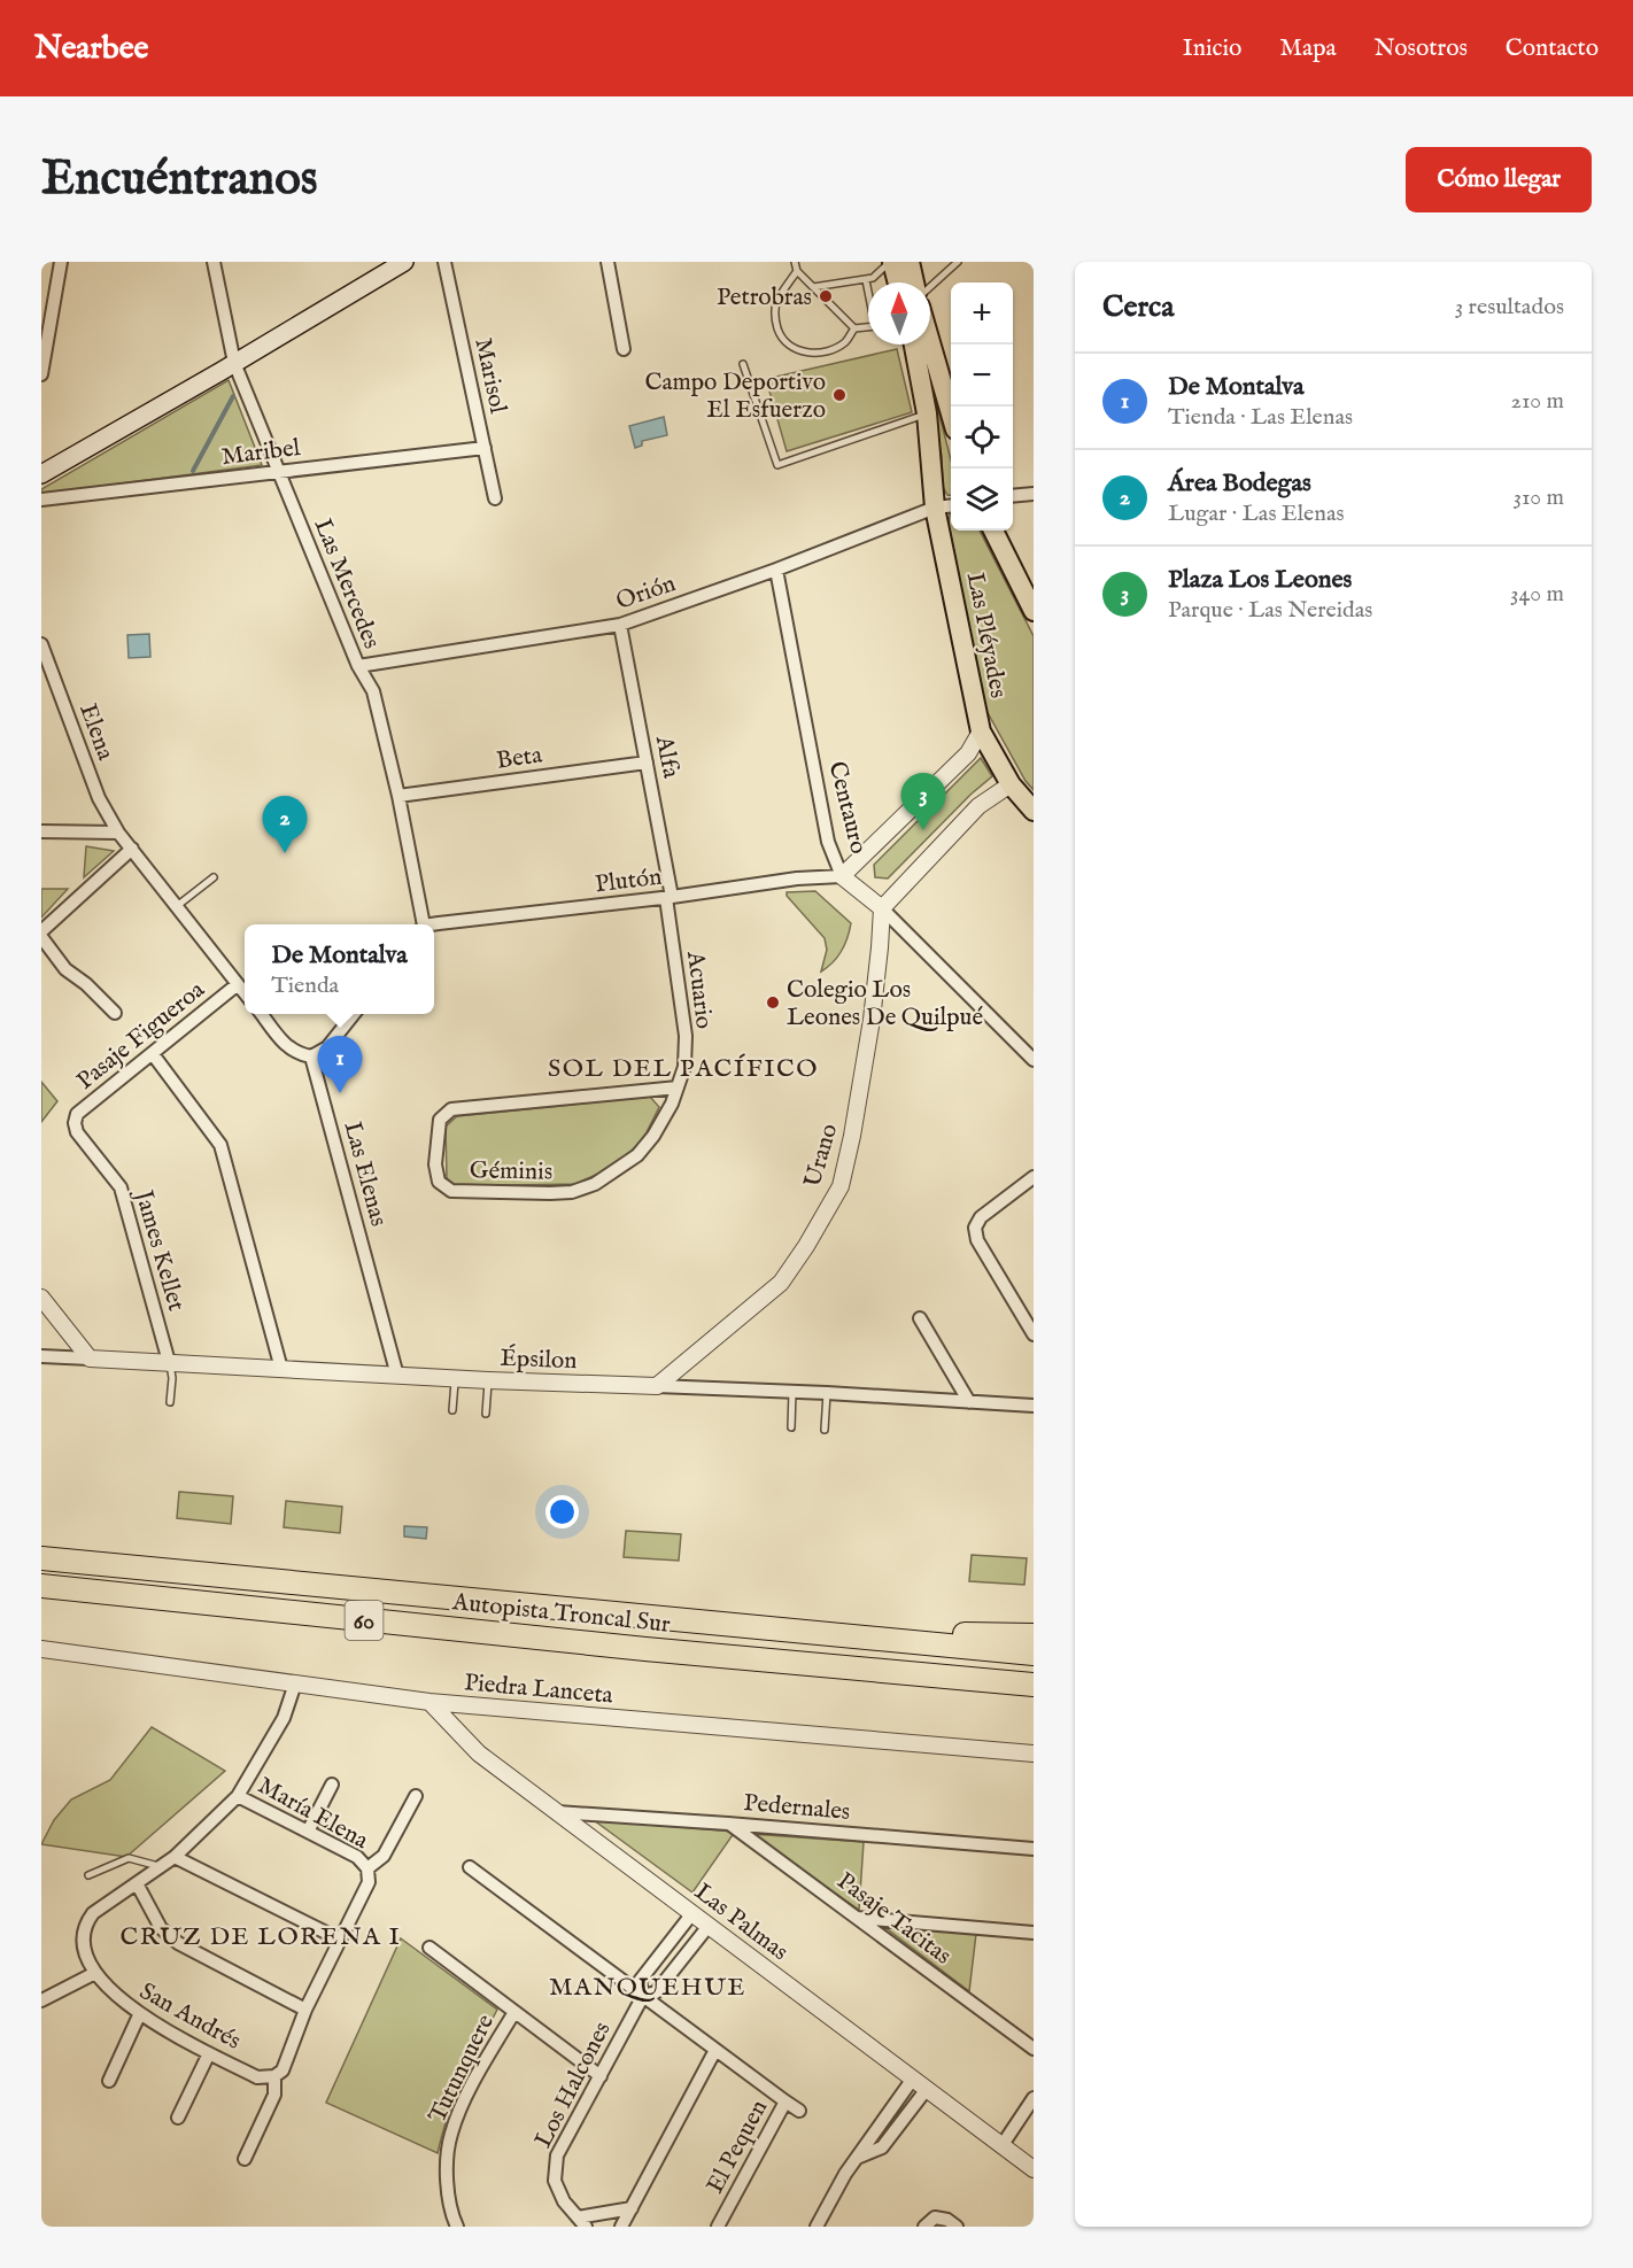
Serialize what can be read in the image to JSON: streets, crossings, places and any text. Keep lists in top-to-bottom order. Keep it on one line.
{"streets":{"highway":["Autopista Troncal Sur","60"],"main road":["Las Pléyades"],"street":["Marisol","Maribel","Las Mercedes","Orión","Elena","Beta","Alfa","Centauro","Plutón","Acuario","Pasaje Figueroa","Urano","Géminis","Las Elenas","James Kellet","Épsilon","Piedra Lanceta","Pedernales","María Elena","Pasaje Tacitas","Las Palmas","San Andrés","Tutunquere","Los Halcones","El Pequen"]},"crossings":[["Marisol","Maribel"],["Maribel","Las Mercedes"],["Las Mercedes","Orión"],["Las Mercedes","Beta"],["Orión","Las Pléyades"],["Orión","Alfa"],["Orión","Centauro"],["Beta","Alfa"],["Alfa","Plutón"],["Alfa","Acuario"],["Centauro","Plutón"],["Centauro","Urano"],["Plutón","Acuario"],["Acuario","Géminis"],["Pasaje Figueroa","James Kellet"],["Urano","Épsilon"],["Las Elenas","Épsilon"],["James Kellet","Épsilon"],["Piedra Lanceta","Las Palmas"],["Pedernales","Pasaje Tacitas"],["Pedernales","Las Palmas"],["Las Palmas","Los Halcones"]],"districts":["SOL DEL PACÍFICO","CRUZ DE LORENA I","MANQUEHUE"],"places":["Petrobras","Campo Deportivo El Esfuerzo","Colegio Los Leones De Quilpué"],"north":"top","page":{"header":"Nearbee","nav":["Inicio","Mapa","Nosotros","Contacto"],"buttons":"Cómo llegar","title":"Encuéntranos","heading":["Cerca","3 resultados"],"map_buttons":["+","−"],"list":[{"mark":"1","name":"De Montalva","note":"Tienda · Las Elenas","value":"210 m"},{"mark":"2","name":"Área Bodegas","note":"Lugar · Las Elenas","value":"310 m"},{"mark":"3","name":"Plaza Los Leones","note":"Parque · Las Nereidas","value":"340 m"}],"pins":["3","2","1"],"popup":["De Montalva","Tienda"]}}
